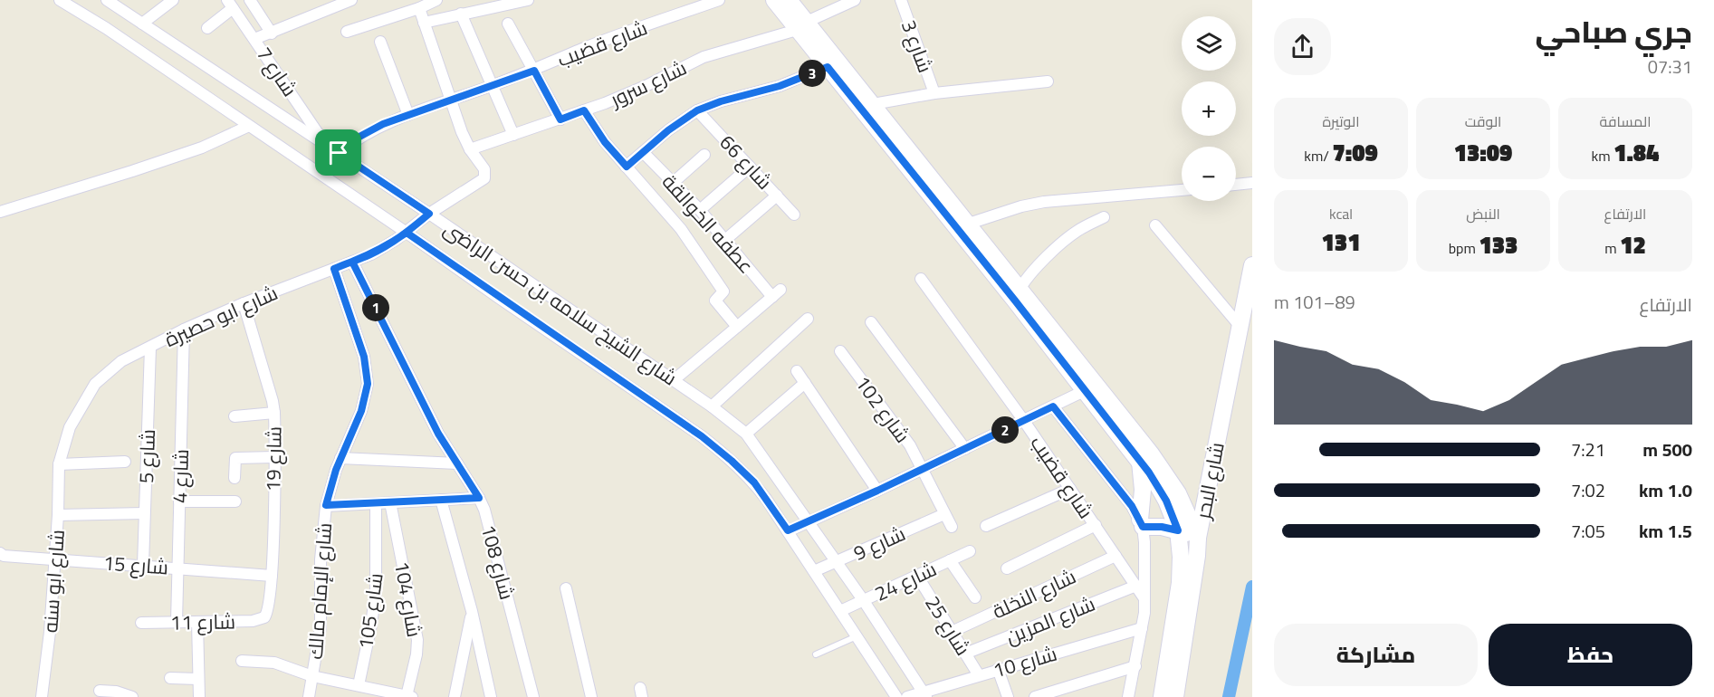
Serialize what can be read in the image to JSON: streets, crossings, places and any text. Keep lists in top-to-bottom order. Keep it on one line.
{"streets":{"street":["شارع قضيب","شارع 3","شارع 7","شارع سرور","شارع 66","عطفه الخوالقة","شارع الشيخ سلامه بن حسن الراضى","شارع ابو حصيرة","شارع 102","شارع 5","شارع 19","شارع 4","شارع البحر","شارع 9","شارع 108","شارع 15","شارع ابو سنه","شارع 24","شارع الإمام مالك","شارع النخلة","شارع 104","شارع 105","شارع المزين","شارع 11","شارع 25","شارع 10"]},"crossings":[["شارع قضيب","شارع الشيخ سلامه بن حسن الراضى"],["شارع قضيب","شارع النخلة"],["شارع قضيب","شارع المزين"],["شارع 7","شارع الشيخ سلامه بن حسن الراضى"],["شارع سرور","شارع ابو حصيرة"],["شارع الشيخ سلامه بن حسن الراضى","شارع ابو حصيرة"],["شارع الشيخ سلامه بن حسن الراضى","شارع 9"],["شارع الشيخ سلامه بن حسن الراضى","شارع 24"],["شارع الشيخ سلامه بن حسن الراضى","شارع 10"],["شارع ابو حصيرة","شارع 5"],["شارع ابو حصيرة","شارع 19"],["شارع ابو حصيرة","شارع 4"],["شارع ابو حصيرة","شارع 108"],["شارع ابو حصيرة","شارع ابو سنه"],["شارع ابو حصيرة","شارع الإمام مالك"],["شارع 102","شارع 9"],["شارع 5","شارع 15"],["شارع 19","شارع 15"],["شارع 19","شارع 11"],["شارع 4","شارع 15"],["شارع 4","شارع 11"],["شارع 15","شارع ابو سنه"],["شارع 24","شارع 25"],["شارع النخلة","شارع 25"],["شارع المزين","شارع 25"],["شارع 25","شارع 10"]],"page":{"heading":["جري صباحي","07:31"],"map_buttons":["+","−"],"pins":["3","1","2"],"stats":[["المسافة","1.84 km"],["الوقت","13:09"],["الوتيرة","7:09 /km"],["الارتفاع","12 m"],["النبض","133 bpm"],["kcal","131"]],"chart":["الارتفاع","89–101 m"],"list":[{"name":"500 m","note":"7:21"},{"name":"1.0 km","note":"7:02"},{"name":"1.5 km","note":"7:05"}],"buttons":["حفظ","مشاركة"]}}
